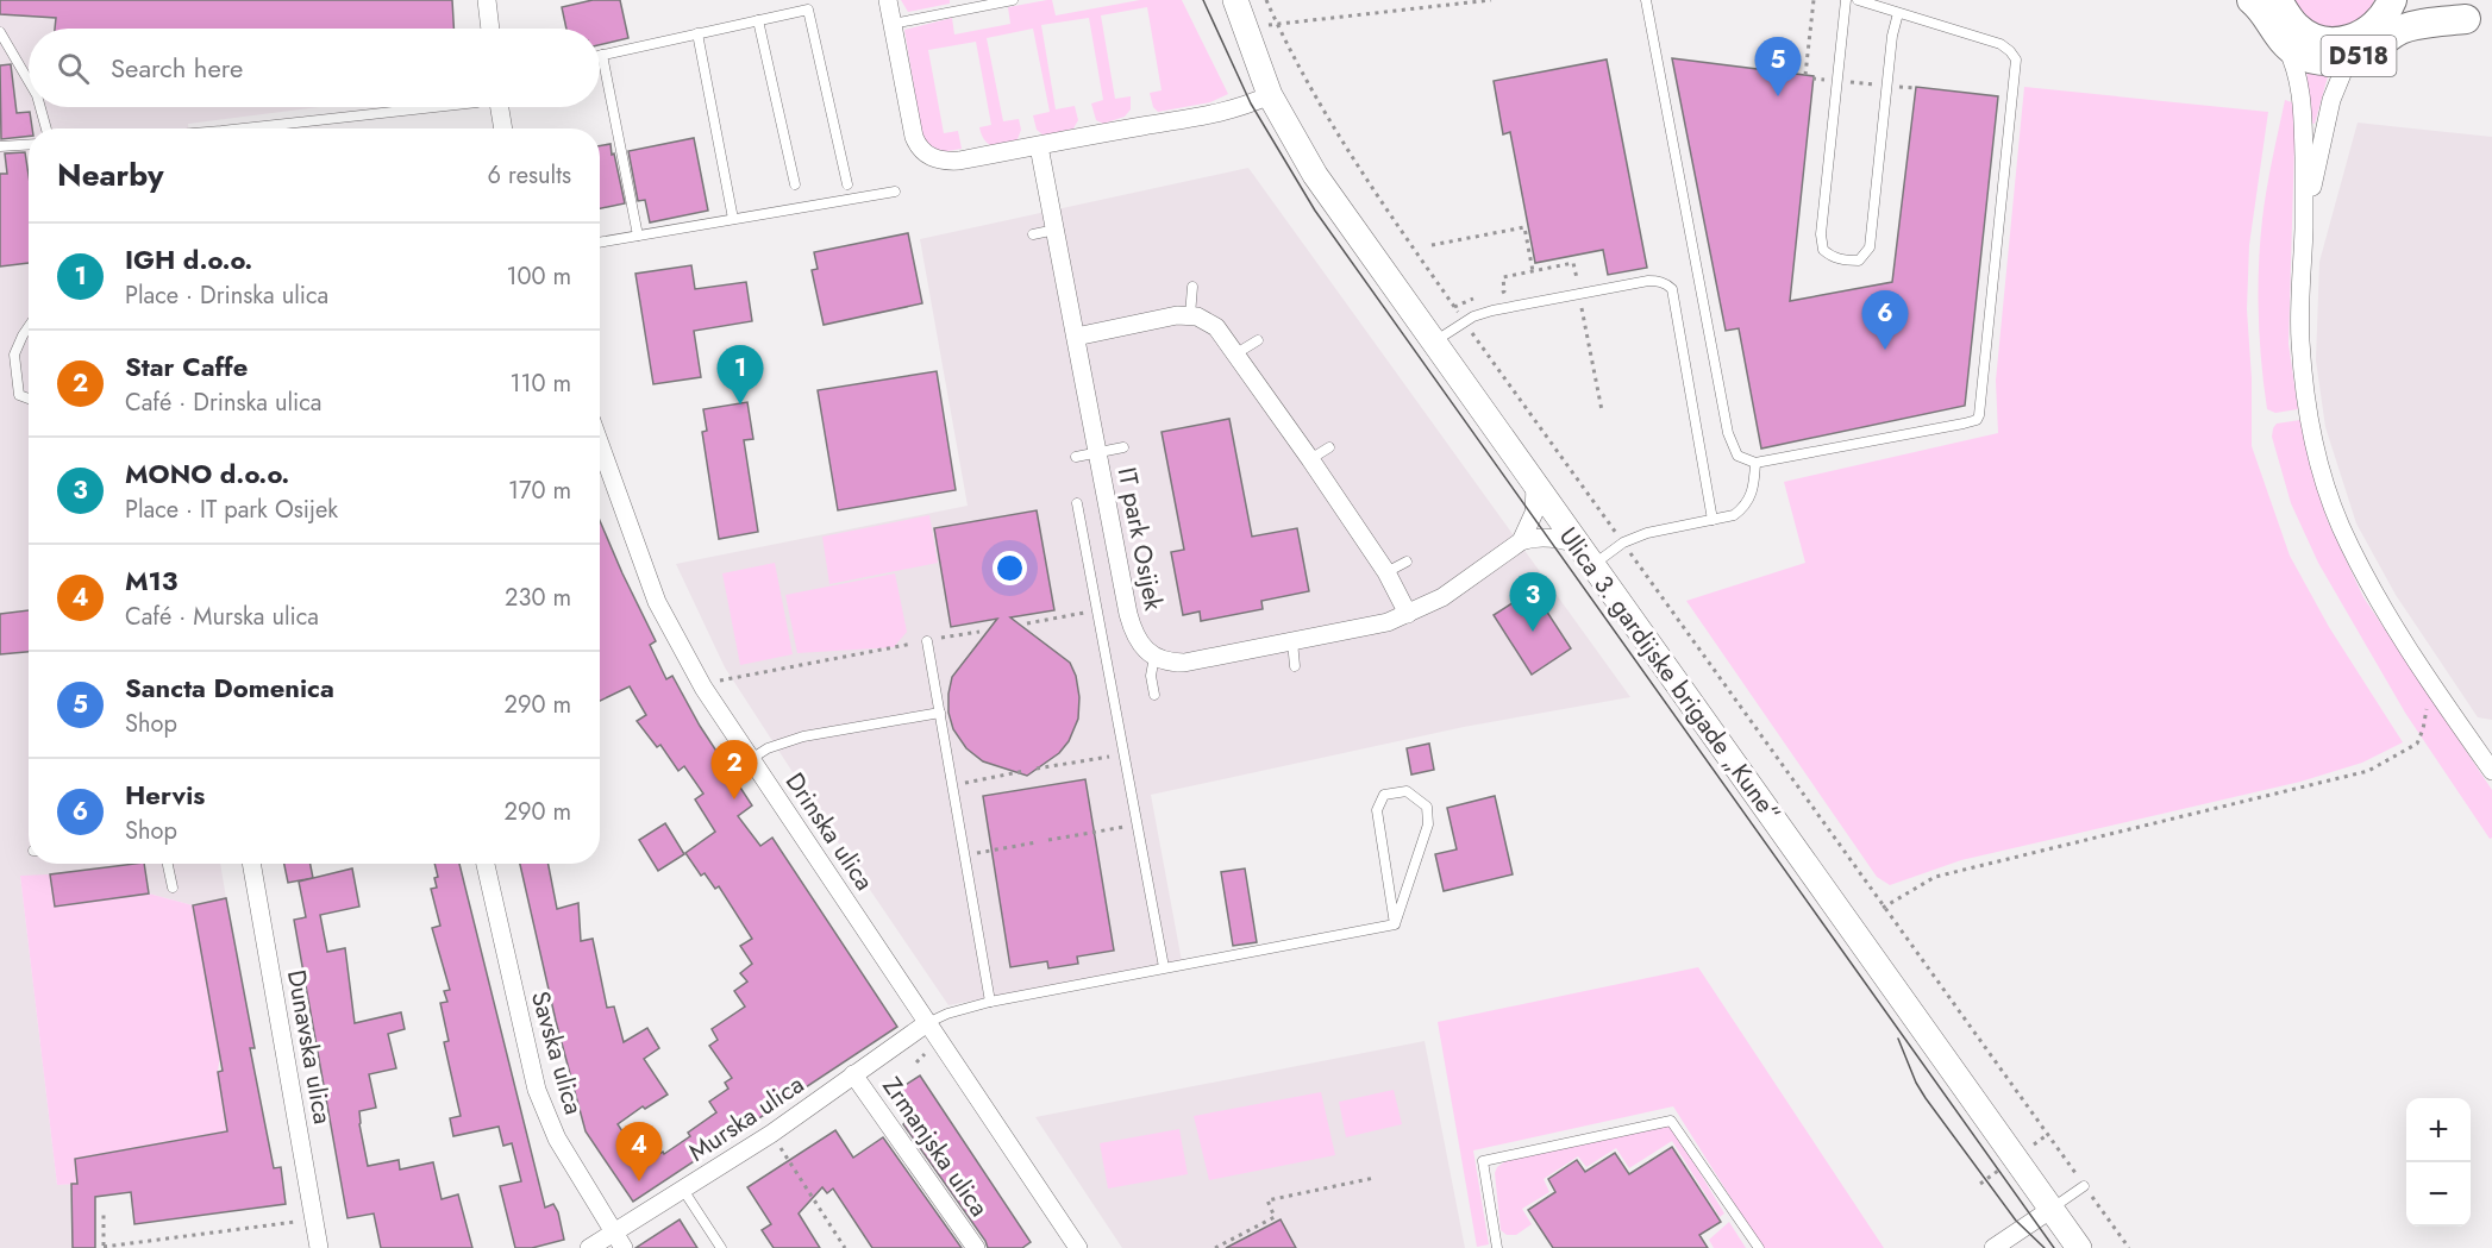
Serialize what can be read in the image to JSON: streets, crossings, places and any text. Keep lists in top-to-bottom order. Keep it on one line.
{"streets":{"main road":["D518"],"street":["IT park Osijek","Ulica 3. gardijske brigade „Kune“","Drinska ulica","Dunavska ulica","Savska ulica","Murska ulica","Zrmanjska ulica"]},"crossings":[["Drinska ulica","Murska ulica"],["Savska ulica","Murska ulica"],["Murska ulica","Zrmanjska ulica"]],"page":{"search":"Search here","pins":["5","6","1","3","2","4"],"heading":["Nearby","6 results"],"list":[{"mark":"1","name":"IGH d.o.o.","note":"Place · Drinska ulica","value":"100 m"},{"mark":"2","name":"Star Caffe","note":"Café · Drinska ulica","value":"110 m"},{"mark":"3","name":"MONO d.o.o.","note":"Place · IT park Osijek","value":"170 m"},{"mark":"4","name":"M13","note":"Café · Murska ulica","value":"230 m"},{"mark":"5","name":"Sancta Domenica","note":"Shop","value":"290 m"},{"mark":"6","name":"Hervis","note":"Shop","value":"290 m"}],"map_buttons":["+","−"]}}
